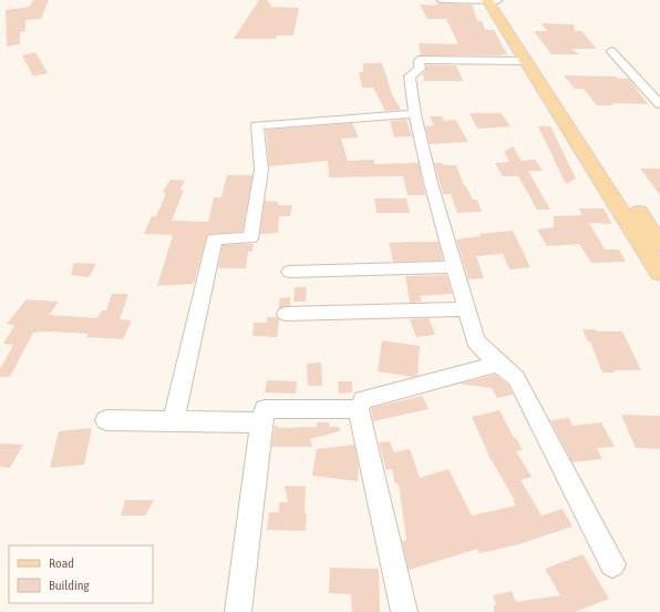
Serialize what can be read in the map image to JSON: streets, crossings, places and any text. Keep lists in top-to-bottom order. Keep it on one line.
{"legend":["Road","Building"]}
